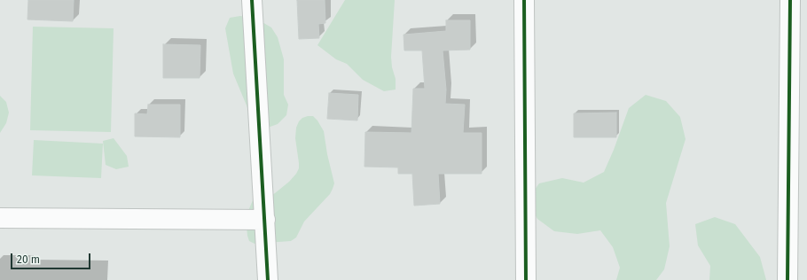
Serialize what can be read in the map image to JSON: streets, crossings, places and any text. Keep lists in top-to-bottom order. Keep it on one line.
{"scale_bar":"20 m"}
